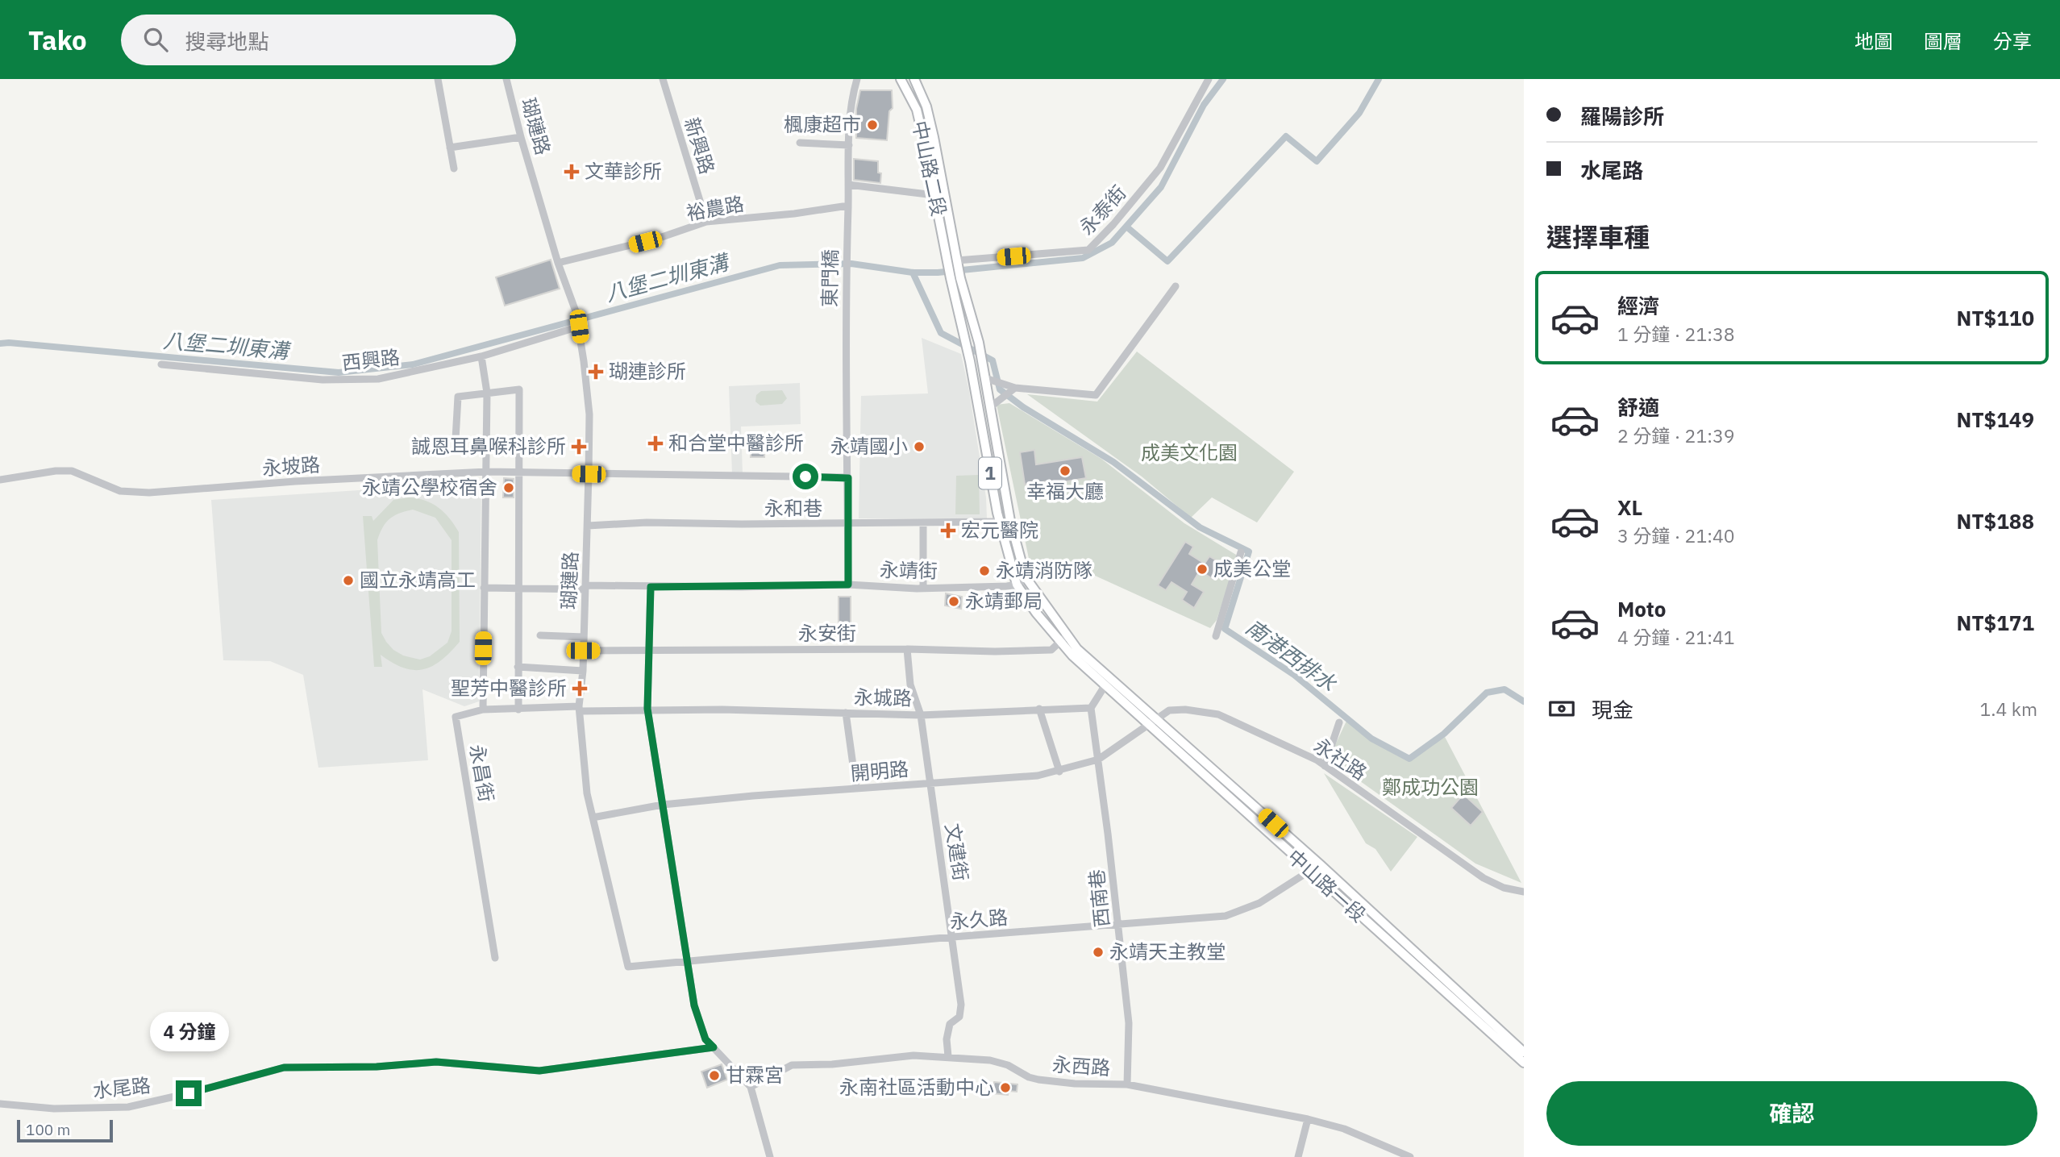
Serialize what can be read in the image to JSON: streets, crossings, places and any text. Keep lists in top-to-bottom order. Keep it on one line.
{"streets":{"main road":["中山路二段","1","中山路一段"],"street":["瑚璉路","新興路","裕農路","永泰街","東門橋","西興路","永坡路","永和巷","永靖街","永安街","永城路","永社路","開明路","永昌街","文建街","西南巷","永久路","永西路","水尾路"]},"crossings":[["瑚璉路","裕農路"],["瑚璉路","西興路"],["瑚璉路","永坡路"],["瑚璉路","永和巷"],["瑚璉路","永靖街"],["瑚璉路","永安街"],["瑚璉路","永城路"],["瑚璉路","開明路"],["瑚璉路","永昌街"],["瑚璉路","永久路"],["新興路","裕農路"],["中山路二段","永泰街"],["中山路二段","1"],["裕農路","東門橋"],["永泰街","1"],["東門橋","永坡路"],["東門橋","永和巷"],["東門橋","永靖街"],["1","永和巷"],["1","永靖街"],["1","中山路一段"],["永靖街","中山路一段"],["永安街","文建街"],["永安街","中山路一段"],["永城路","永昌街"],["永城路","文建街"],["永城路","西南巷"],["永社路","開明路"],["永社路","中山路一段"],["開明路","文建街"],["開明路","中山路一段"],["開明路","西南巷"],["文建街","永久路"],["文建街","永西路"],["中山路一段","永久路"],["西南巷","永久路"],["西南巷","永西路"]],"water":["八堡二圳東溝","南港西排水"],"parks":["成美文化園","鄭成功公園"],"places":{"other":["楓康超市","永靖國小","幸福大廳","永靖公學校宿舍","成美公堂","永靖消防隊","國立永靖高工","永靖郵局","永靖天主教堂","甘霖宮","永南社區活動中心"],"health":["文華診所","瑚連診所","和合堂中醫診所","誠恩耳鼻喉科診所","宏元醫院","聖芳中醫診所"]},"scale_bar":"100 m","page":{"header":"Tako","search":"搜尋地點","nav":["地圖","圖層","分享"],"banner":["羅陽診所","水尾路"],"heading":"選擇車種","list":[{"name":"經濟","note":"1 分鐘 · 21:38","value":"NT$110"},{"name":"舒適","note":"2 分鐘 · 21:39","value":"NT$149"},{"name":"XL","note":"3 分鐘 · 21:40","value":"NT$188"},{"name":"Moto","note":"4 分鐘 · 21:41","value":"NT$171"}],"pay":["現金","1.4 km"],"bubble":"4 分鐘","buttons":"確認","scale":"100 m"}}
